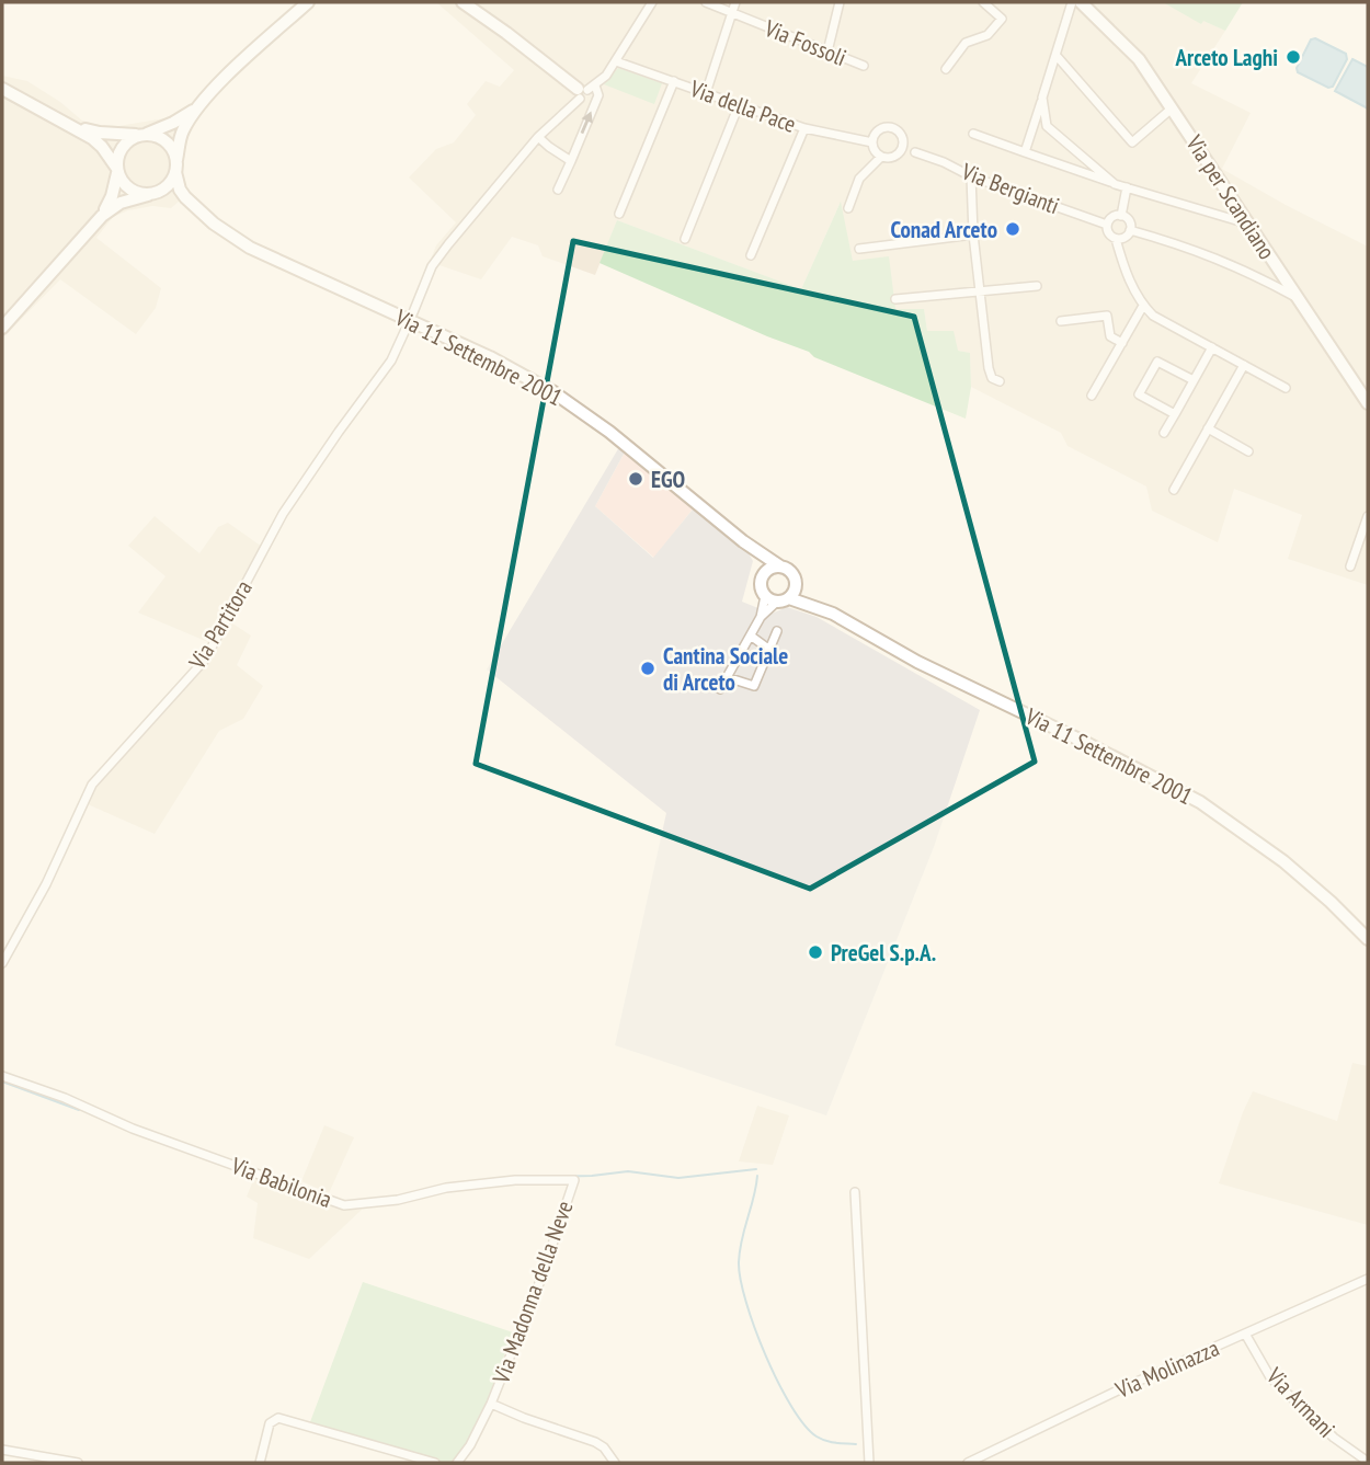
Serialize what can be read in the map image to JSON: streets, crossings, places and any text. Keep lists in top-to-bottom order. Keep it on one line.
{"streets":{"main road":["Via per Scandiano","Via 11 Settembre 2001"],"street":["Via Fossoli","Via della Pace","Via Bergianti","Via Partitora","Via Babilonia","Via Madonna della Neve","Via Molinazza","Via Armani"]},"crossings":[["Via della Pace","Via Bergianti"],["Via della Pace","Via Partitora"],["Via 11 Settembre 2001","Via Partitora"],["Via Babilonia","Via Madonna della Neve"],["Via Molinazza","Via Armani"]],"places":["Arceto Laghi","Conad Arceto","EGO","Cantina Sociale di Arceto","PreGel S.p.A."]}
